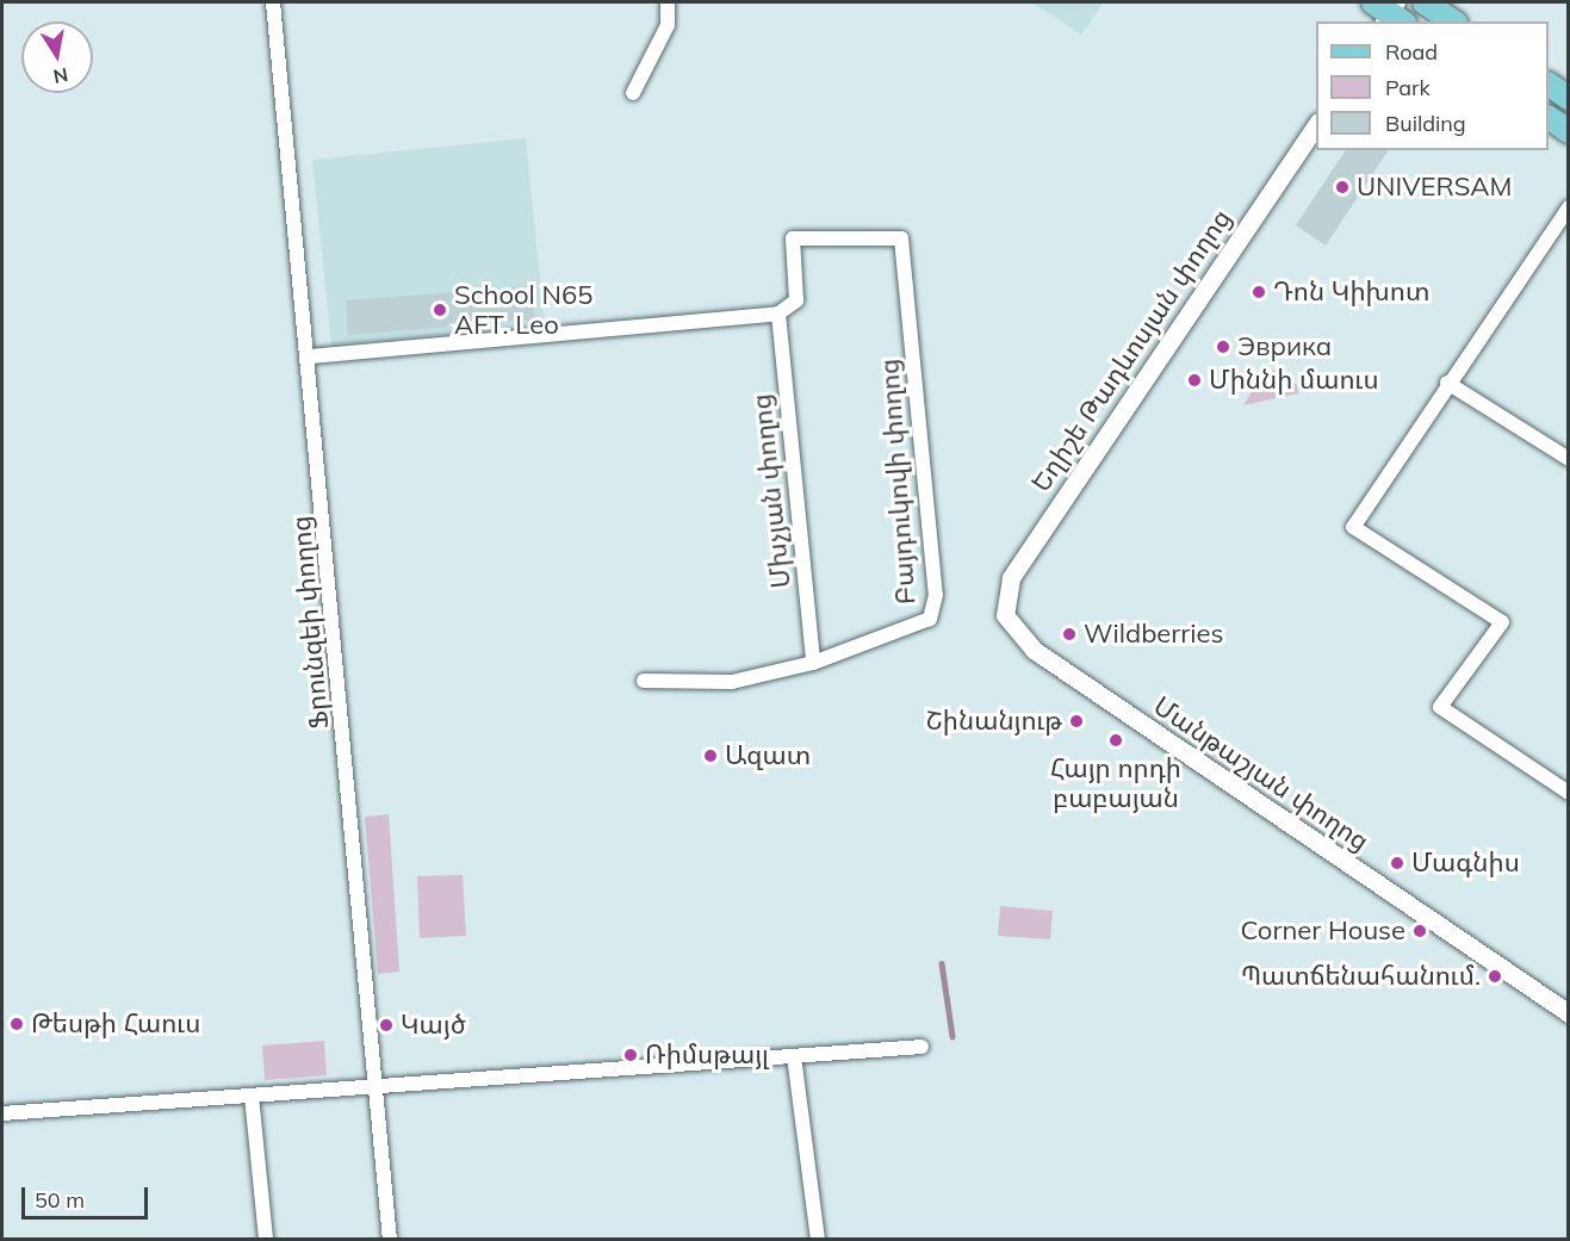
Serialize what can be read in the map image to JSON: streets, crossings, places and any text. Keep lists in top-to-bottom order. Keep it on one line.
{"streets":{"street":["Եղիշե Թադևոսյան փողոց","Բայդուկովի փողոց","Մխչյան փողոց","Ֆրունզեի փողոց","Մանթաշյան փողոց"]},"crossings":[["Եղիշե Թադևոսյան փողոց","Մանթաշյան փողոց"],["Բայդուկովի փողոց","Մխչյան փողոց"]],"places":["UNIVERSAM","Դոն Կիխոտ","School N65 AFT. Leo","Эврика","Միննի մաուս","Wildberries","Շինանյութ","Հայր որդի բաբայան","Ազատ","Մագնիս","Corner House","Պատճենահանում.","Թեսթի Հաուս","Կայծ","Ռիմսթայլ"],"legend":["Road","Park","Building"],"scale_bar":"50 m","north":"bottom"}
